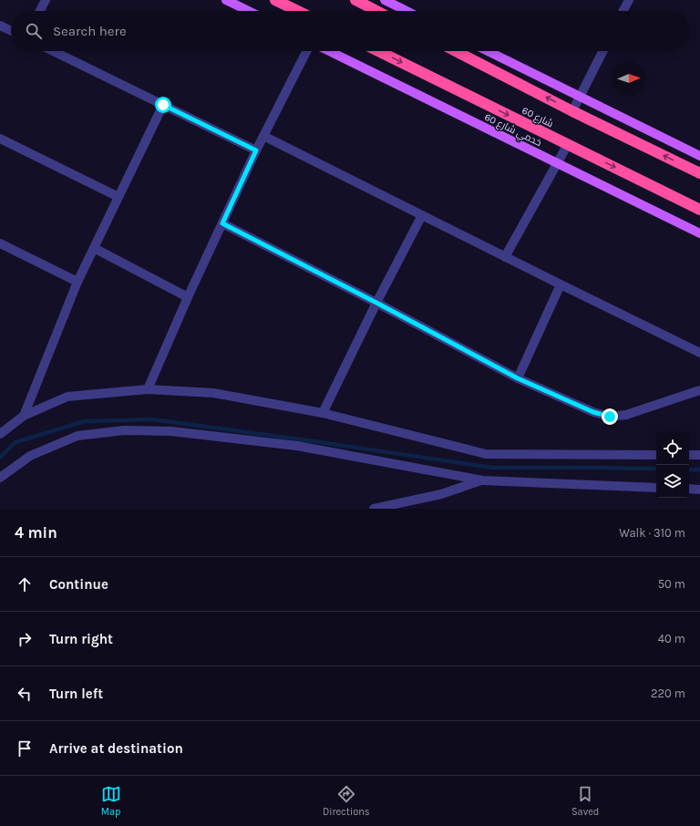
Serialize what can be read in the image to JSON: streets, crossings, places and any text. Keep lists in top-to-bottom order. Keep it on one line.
{"streets":{"highway":["شارع 60"],"main road":["خدمي شارع 60"]},"north":"right","page":{"search":"Search here","heading":["4 min","Walk · 310 m"],"list":[["Continue","50 m"],["Turn right","40 m"],["Turn left","220 m"],"Arrive at destination"],"nav":["Map","Directions","Saved"]}}
